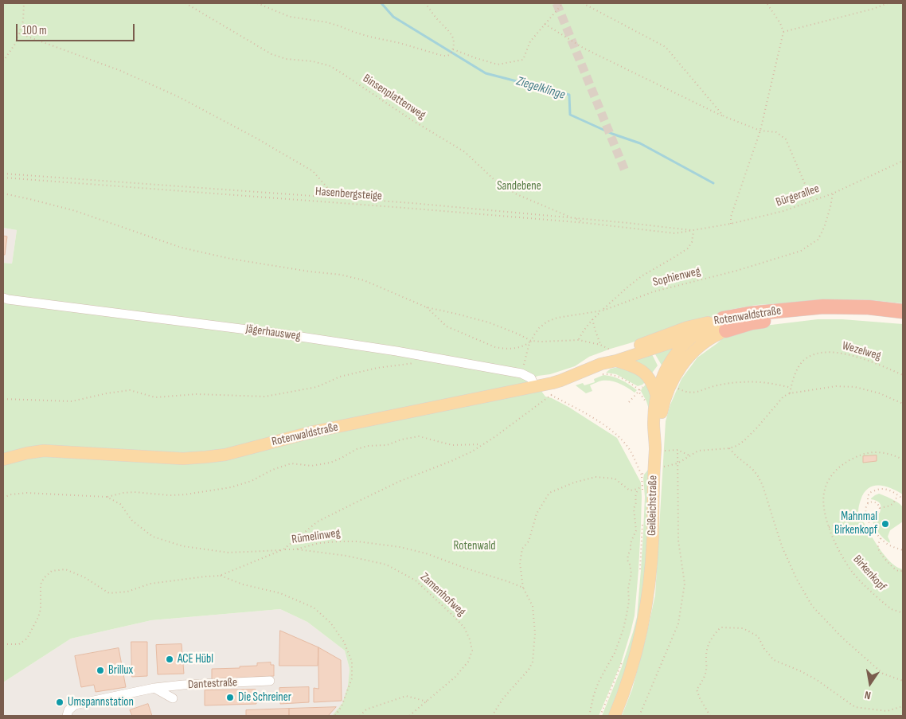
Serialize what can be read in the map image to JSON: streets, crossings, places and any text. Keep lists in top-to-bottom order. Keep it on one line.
{"streets":{"highway":["Rotenwaldstraße"],"main road":["Geißeichstraße"],"street":["Jägerhausweg","Dantestraße"],"path":["Binsenplattenweg","Hasenbergsteige","Bürgerallee","Sophienweg","Wezelweg","Rümelinweg","Birkenkopf","Zamenhofweg"]},"crossings":[["Binsenplattenweg","Hasenbergsteige"],["Hasenbergsteige","Bürgerallee"],["Bürgerallee","Sophienweg"],["Sophienweg","Jägerhausweg"],["Rotenwaldstraße","Geißeichstraße"],["Rümelinweg","Zamenhofweg"]],"water":["Ziegelklinge"],"parks":["Sandebene","Rotenwald"],"places":["Mahnmal Birkenkopf","ACE Hübl","Brillux","Die Schreiner","Umspannstation"],"scale_bar":"100 m","north":"bottom"}
